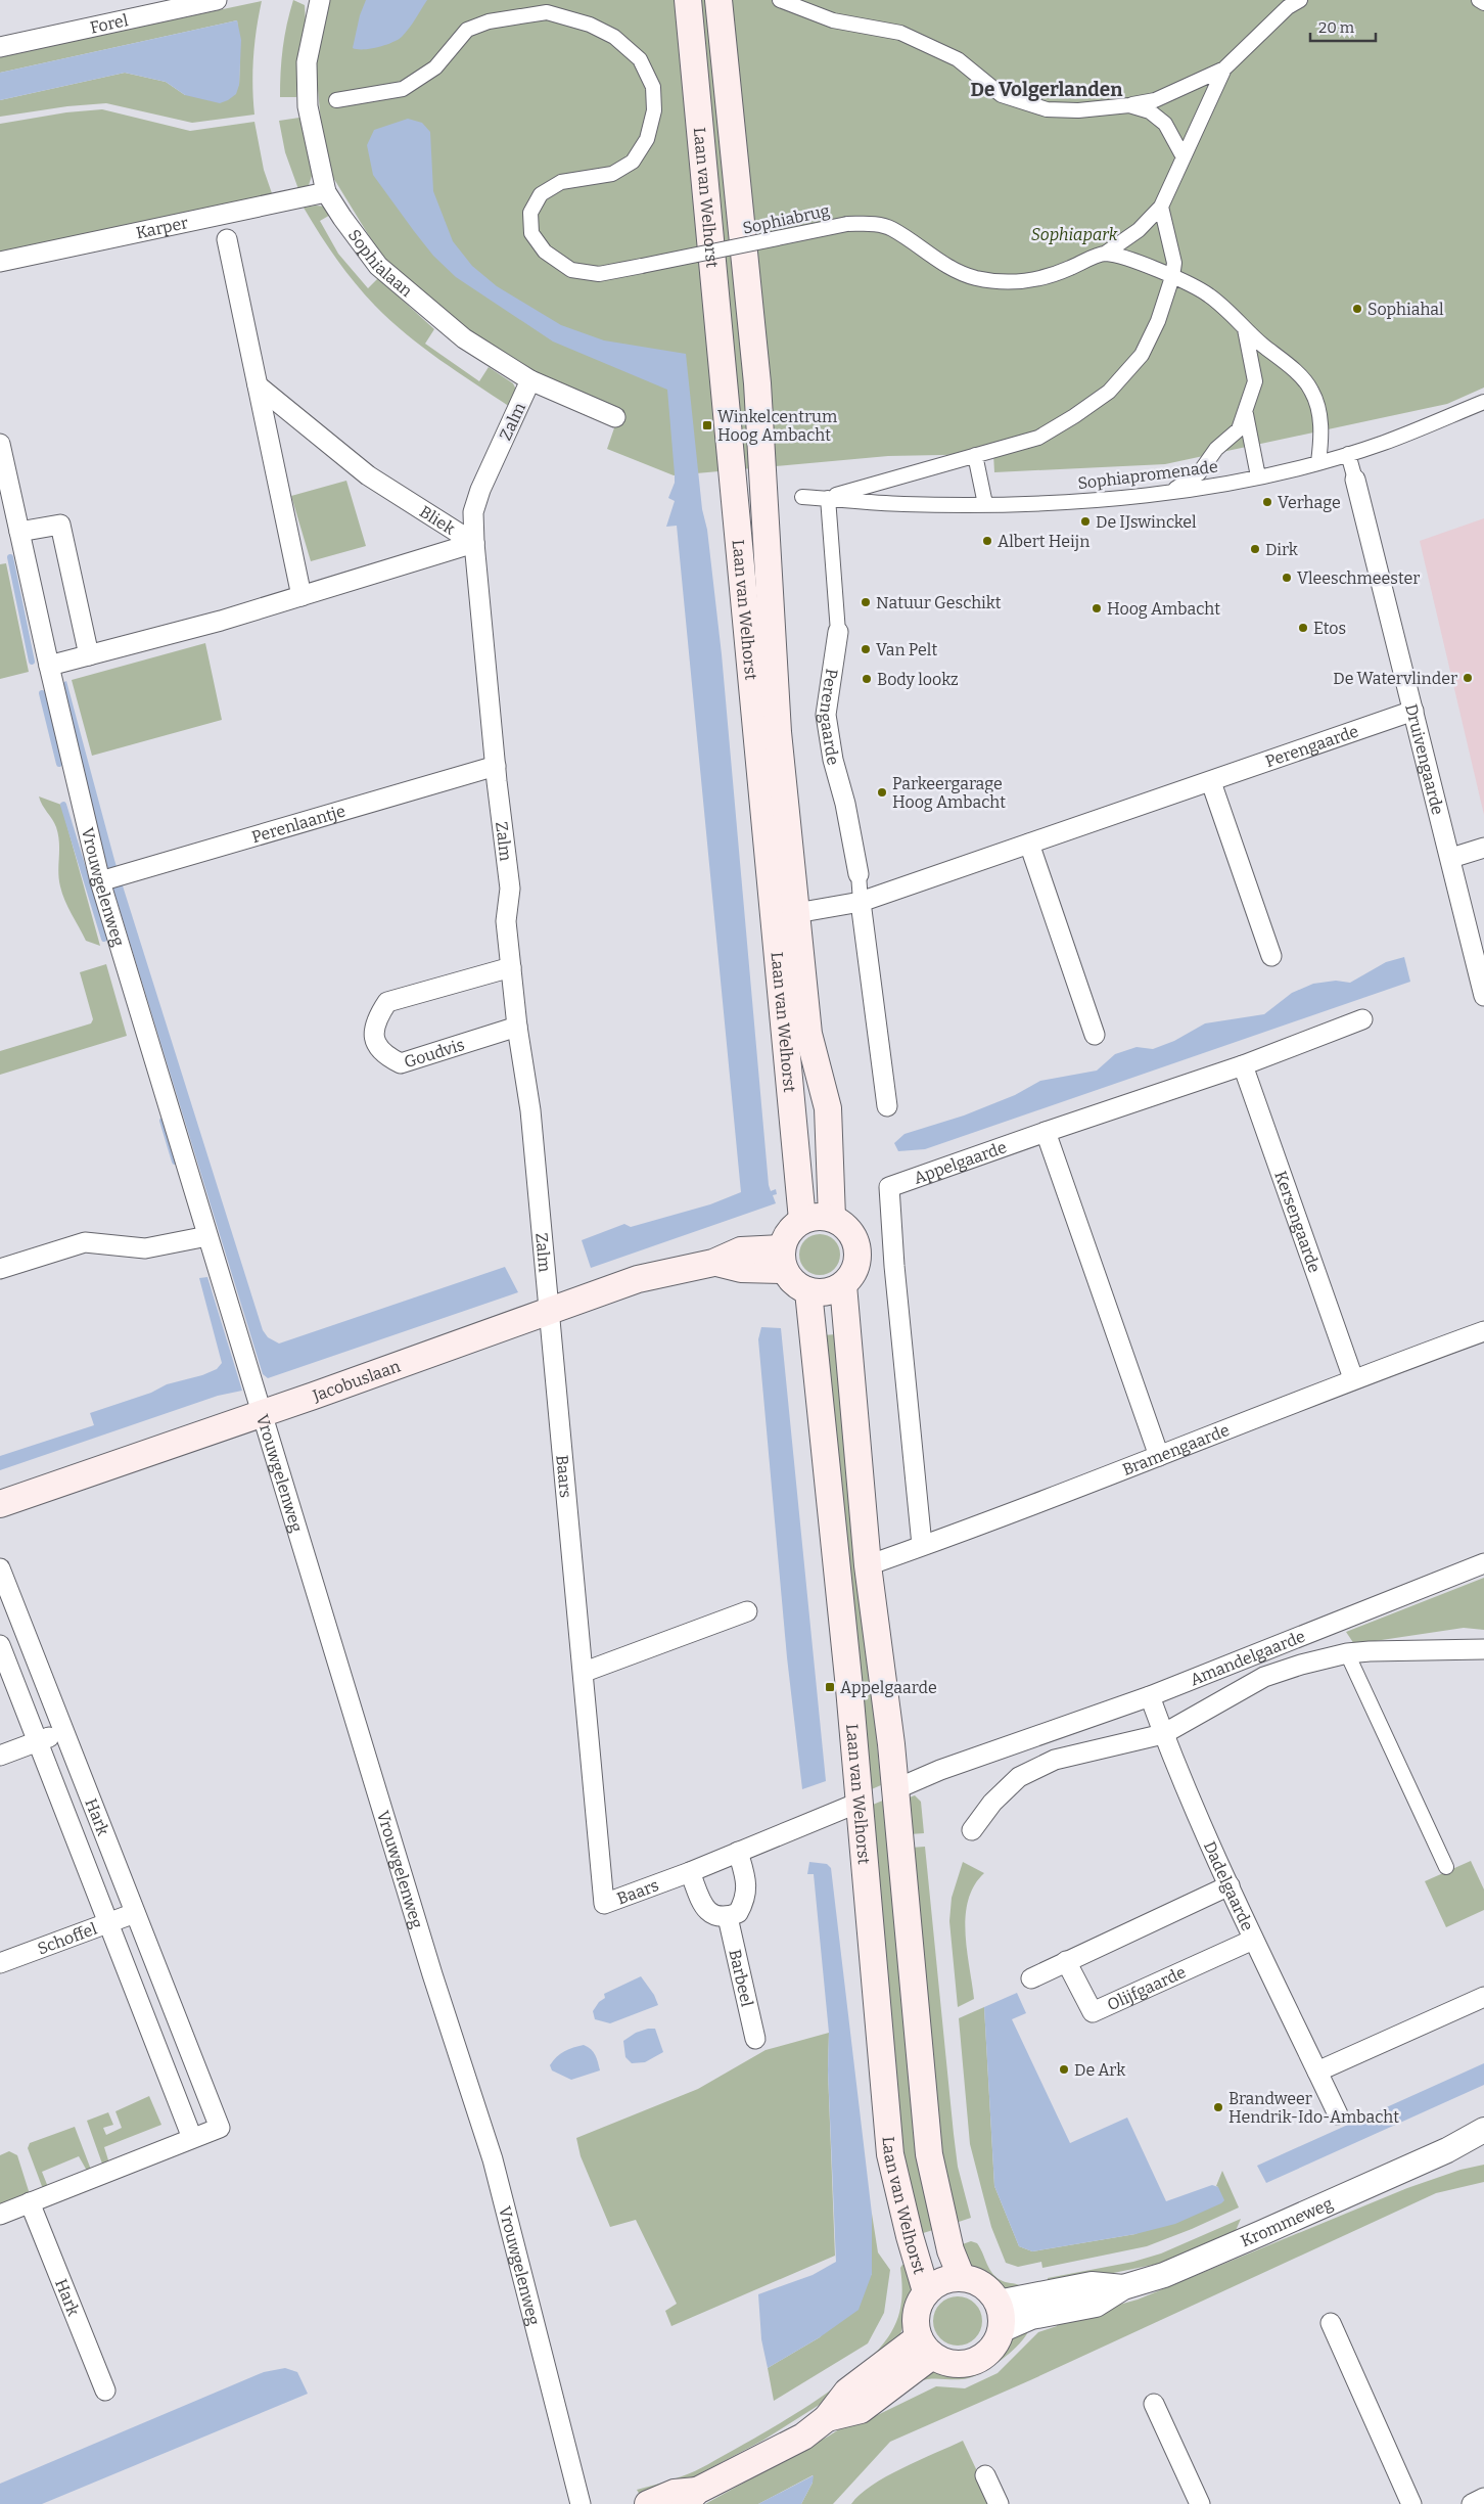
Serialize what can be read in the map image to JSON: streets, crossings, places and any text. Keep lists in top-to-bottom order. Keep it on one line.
{"streets":{"main road":["Laan van Welhorst","Jacobuslaan"],"street":["Forel","Sophiabrug","Karper","Sophialaan","Zalm","Sophiapromenade","Bliek","Perengaarde","Druivengaarde","Perenlaantje","Vrouwgelenweg","Goudvis","Appelgaarde","Kersengaarde","Bramengaarde","Baars","Amandelgaarde","Hark","Dadelgaarde","Schoffel","Barbeel","Olijfgaarde","Krommeweg"]},"crossings":[["Laan van Welhorst","Perengaarde"],["Laan van Welhorst","Jacobuslaan"],["Laan van Welhorst","Bramengaarde"],["Laan van Welhorst","Baars"],["Laan van Welhorst","Amandelgaarde"],["Laan van Welhorst","Krommeweg"],["Karper","Sophialaan"],["Sophialaan","Zalm"],["Zalm","Bliek"],["Zalm","Perenlaantje"],["Zalm","Goudvis"],["Zalm","Jacobuslaan"],["Zalm","Baars"],["Sophiapromenade","Perengaarde"],["Sophiapromenade","Druivengaarde"],["Bliek","Vrouwgelenweg"],["Perengaarde","Druivengaarde"],["Perenlaantje","Vrouwgelenweg"],["Vrouwgelenweg","Jacobuslaan"],["Appelgaarde","Bramengaarde"],["Kersengaarde","Bramengaarde"],["Jacobuslaan","Baars"],["Amandelgaarde","Dadelgaarde"],["Hark","Schoffel"],["Dadelgaarde","Olijfgaarde"]],"districts":["De Volgerlanden"],"parks":["Sophiapark"],"places":{"other":["Sophiahal","Verhage","De IJswinckel","Albert Heijn","Dirk","Vleeschmeester","Natuur Geschikt","Hoog Ambacht","Etos","Van Pelt","De Watervlinder","Body lookz","Parkeergarage Hoog Ambacht","De Ark","Brandweer Hendrik-Ido-Ambacht"],"transit":["Winkelcentrum Hoog Ambacht","Appelgaarde"]},"scale_bar":"20 m"}
